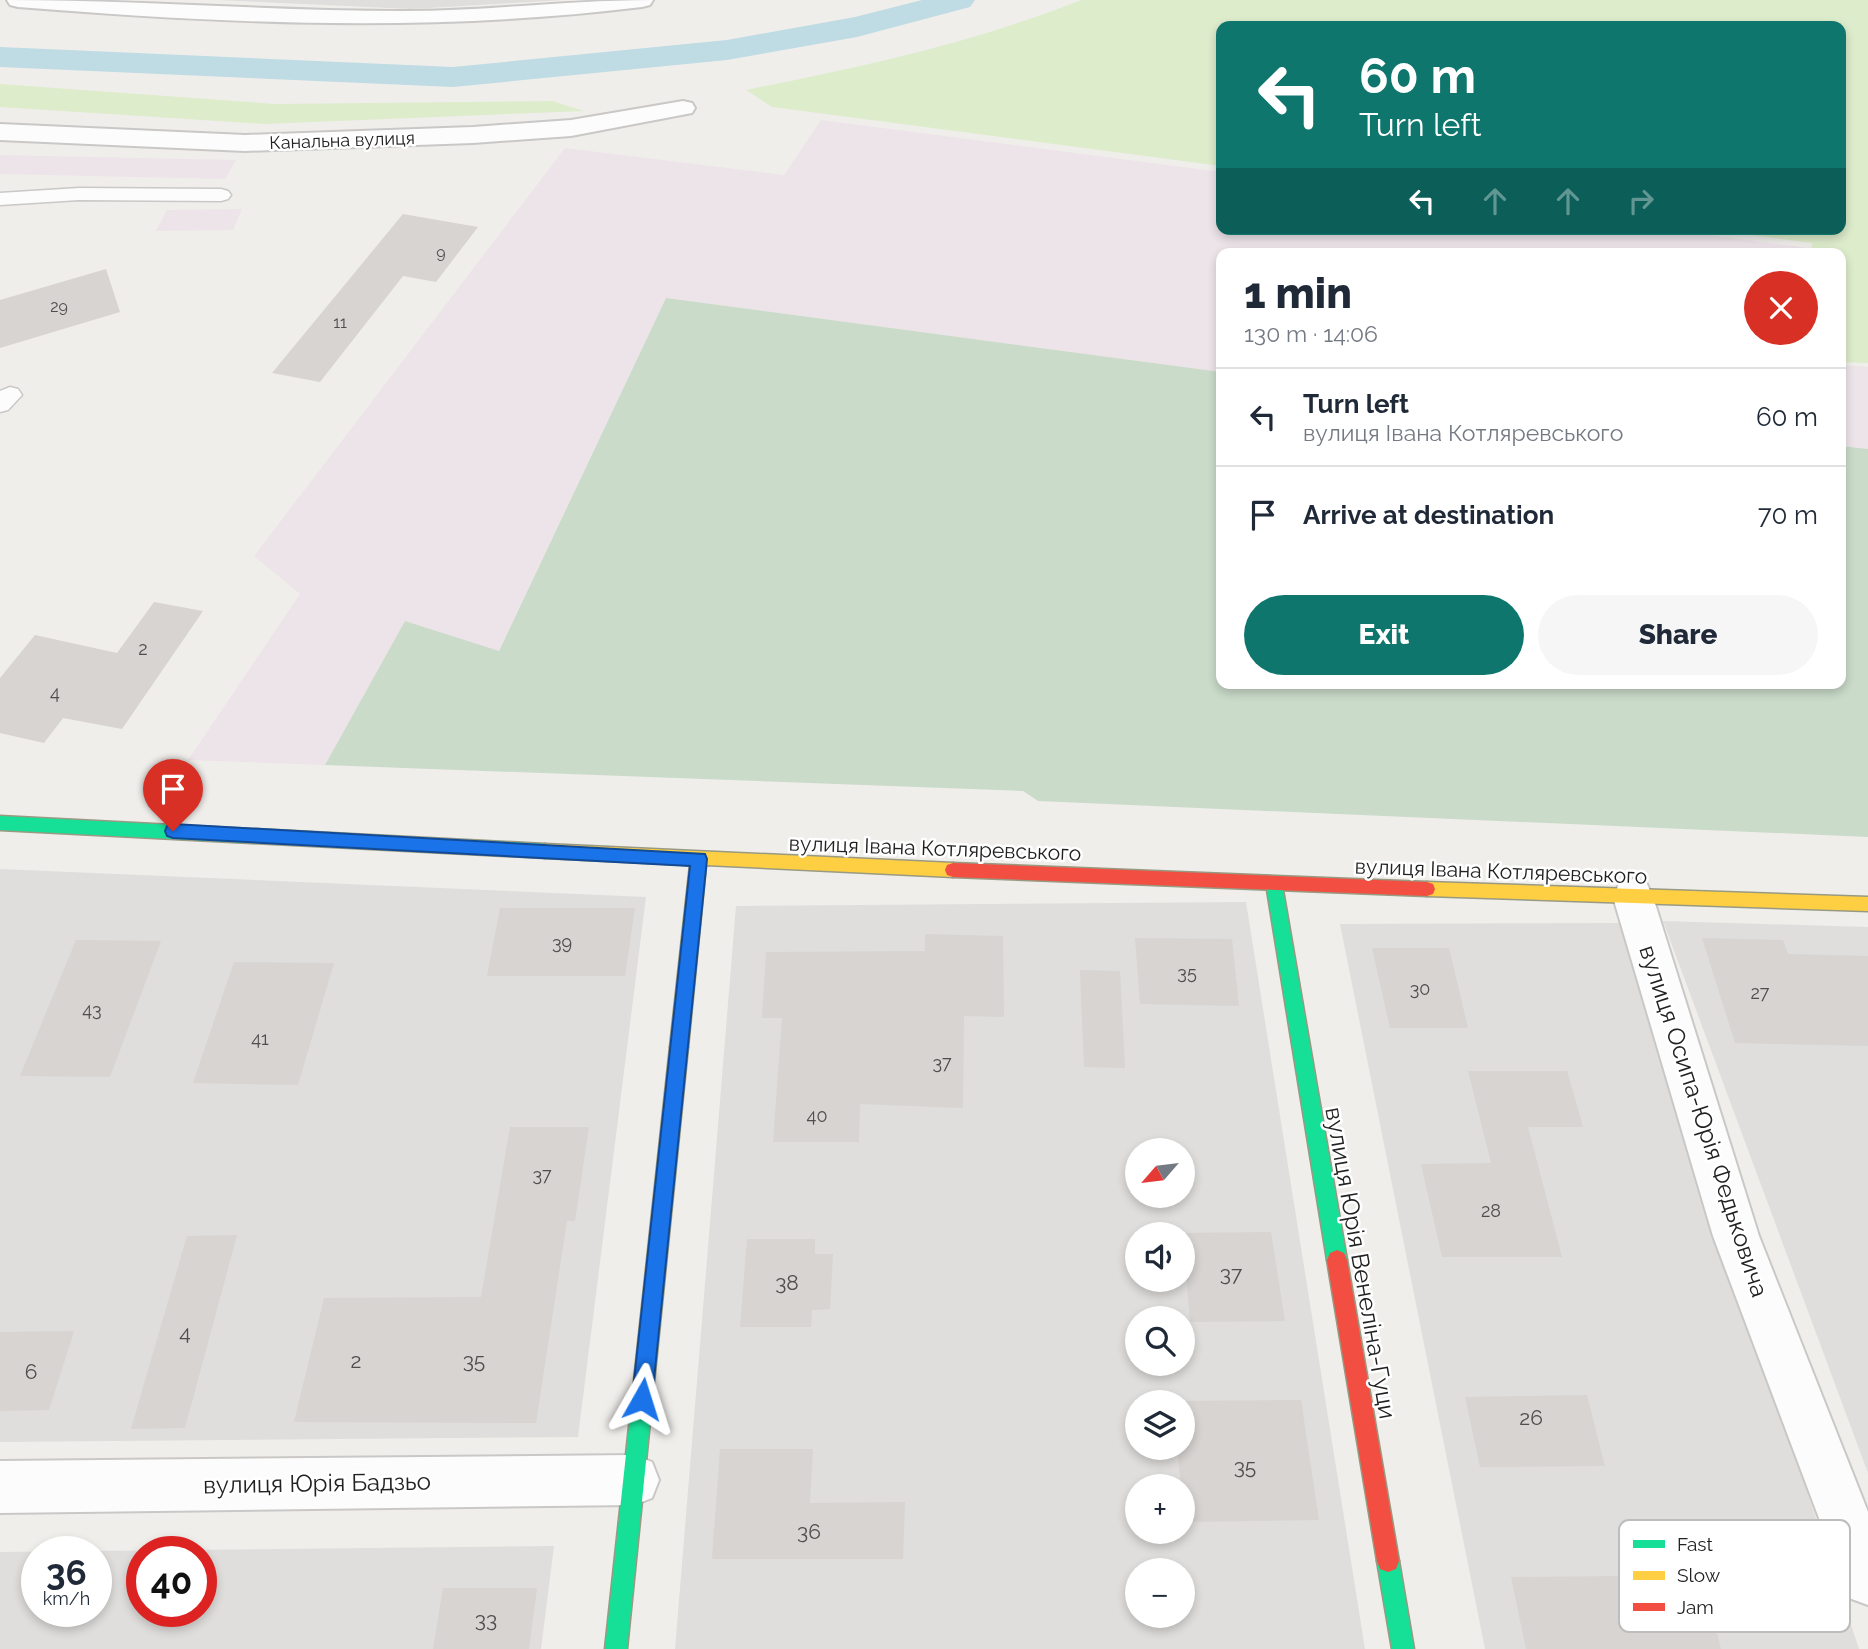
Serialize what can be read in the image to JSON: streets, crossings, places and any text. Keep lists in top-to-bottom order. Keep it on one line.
{"streets":{"street":["Канальна вулиця","вулиця Івана Котляревського","вулиця Осипа-Юрія Федьковича","вулиця Юрія Венеліна-Гуци","вулиця Юрія Бадзьо"]},"crossings":[["вулиця Івана Котляревського","вулиця Осипа-Юрія Федьковича"],["вулиця Івана Котляревського","вулиця Юрія Венеліна-Гуци"]],"house_numbers":["9","29","11","2","4","39","35","30","27","43","41","37","40","37","28","37","38","4","2","35","6","26","35","36","33"],"legend":["Fast","Slow","Jam"],"north":"bottom left","page":{"turn":["60 m","Turn left"],"heading":["1 min","130 m · 14:06"],"list":[{"name":"Turn left","note":"вулиця Івана Котляревського","value":"60 m"},{"name":"Arrive at destination","value":"70 m"}],"buttons":["Exit","Share"],"map_buttons":["+","−"],"speed":"36 km/h","limit":"40"}}
